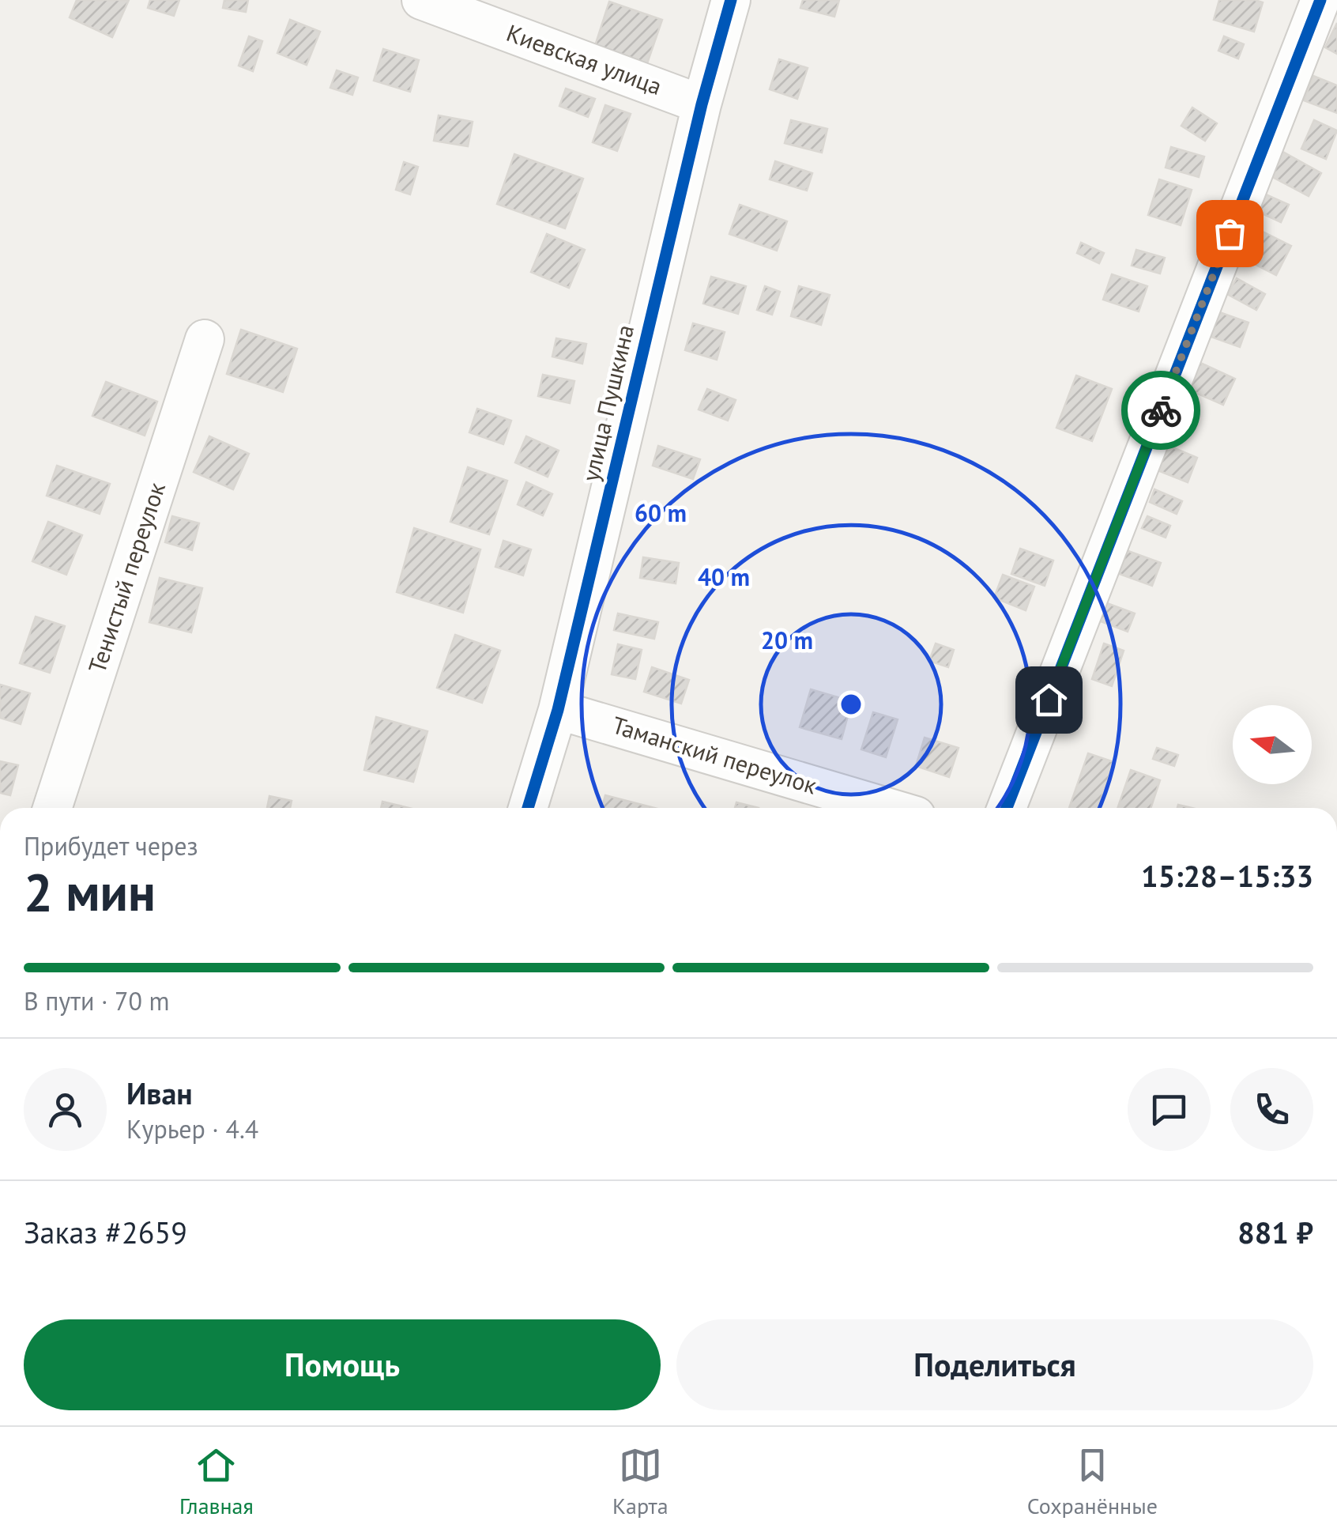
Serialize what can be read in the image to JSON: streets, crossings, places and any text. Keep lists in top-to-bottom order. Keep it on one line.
{"streets":{"street":["Киевская улица","улица Пушкина","Тенистый переулок","Таманский переулок"]},"crossings":[["Киевская улица","улица Пушкина"],["улица Пушкина","Таманский переулок"]],"north":"left","page":{"heading":["2 мин","Прибудет через","15:28–15:33"],"panel":["Иван","Курьер · 4.4","Заказ #2659","881 ₽"],"bar":"В пути · 70 m","buttons":["Помощь","Поделиться"],"tabs":["Главная","Карта","Сохранённые"]},"rings":["60 m","40 m","20 m"]}
